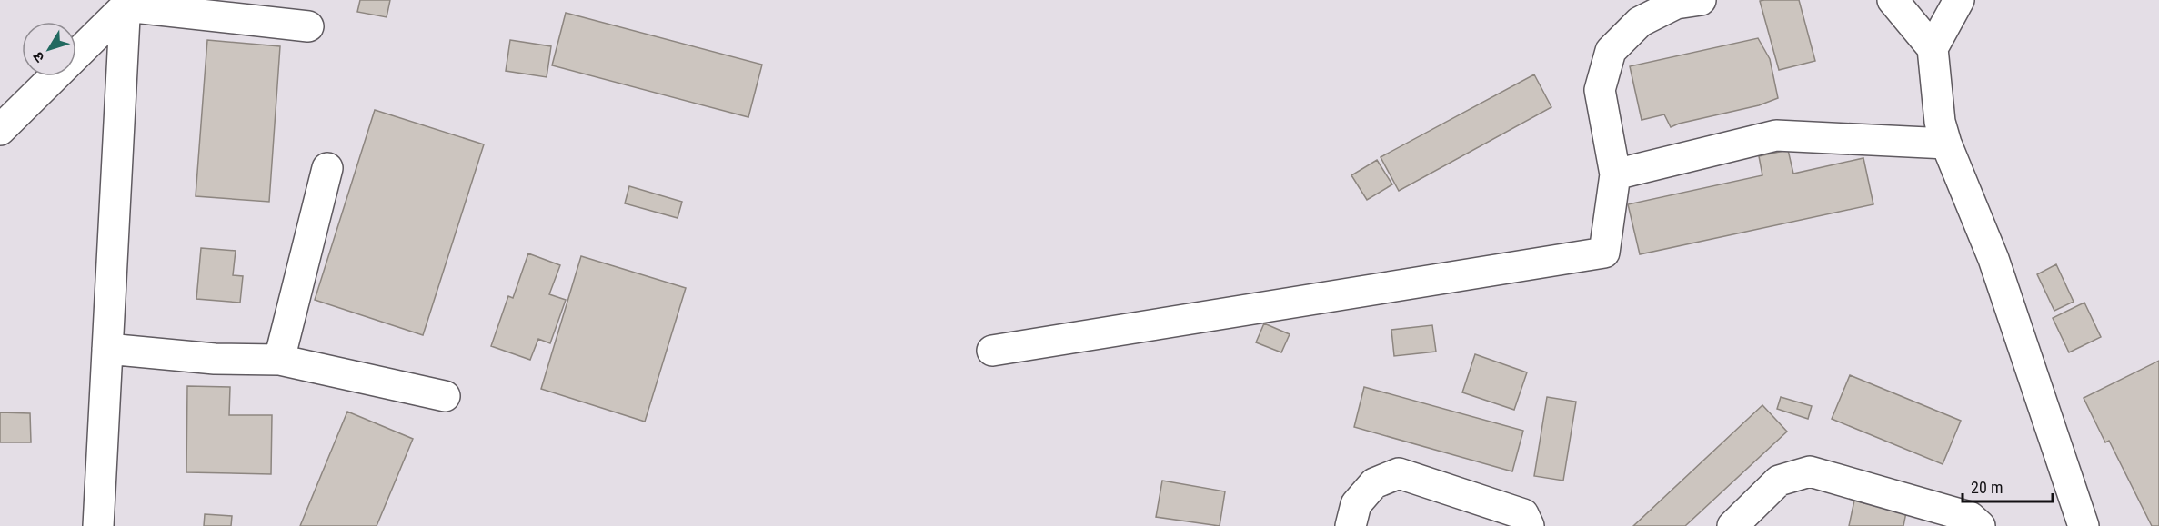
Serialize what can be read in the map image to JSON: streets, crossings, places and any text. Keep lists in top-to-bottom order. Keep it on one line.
{"scale_bar":"20 m","north":"bottom left"}
